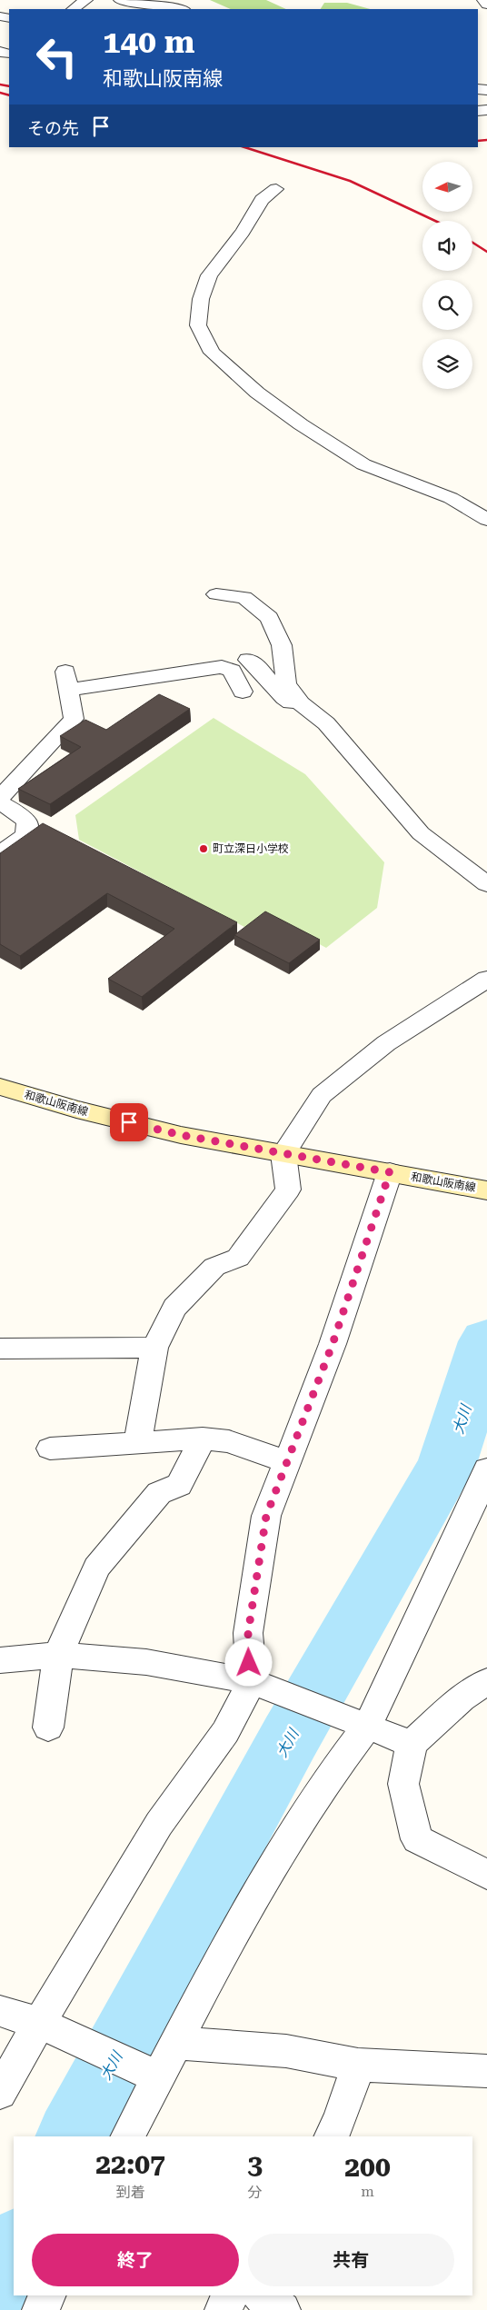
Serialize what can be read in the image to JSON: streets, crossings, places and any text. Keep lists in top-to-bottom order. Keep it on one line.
{"streets":{"main road":["和歌山阪南線"]},"water":["大川"],"places":["町立深日小学校"],"north":"left","page":{"turn":["140 m","和歌山阪南線"],"then":"その先","eta":["22:07","到着","3","分","200","m"],"buttons":["終了","共有"]}}
